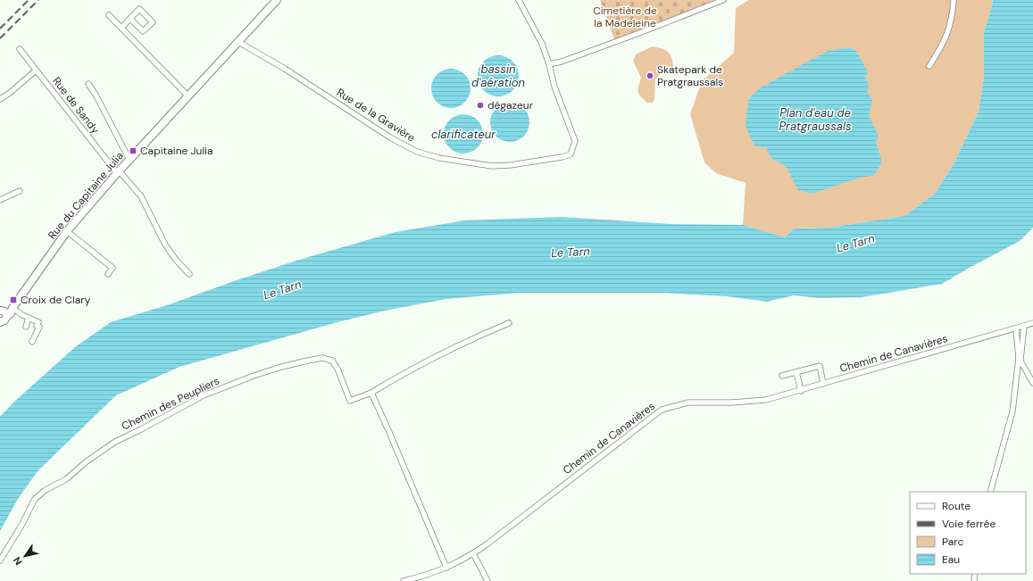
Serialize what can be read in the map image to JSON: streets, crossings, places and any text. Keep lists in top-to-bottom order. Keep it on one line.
{"streets":{"street":["Rue de Sandy","Rue de la Gravière","Rue du Capitaine Julia","Chemin de Canavières","Chemin des Peupliers"]},"crossings":[["Rue de Sandy","Rue du Capitaine Julia"],["Rue de la Gravière","Rue du Capitaine Julia"]],"water":["bassin d'aération","Plan d'eau de Pratgraussals","clarificateur","Le Tarn"],"parks":["Cimetière de la Madeleine"],"places":{"other":["Skatepark de Pratgraussals","dégazeur"],"transit":["Capitaine Julia","Croix de Clary"]},"legend":["Route","Voie ferrée","Parc","Eau"],"north":"bottom left"}
